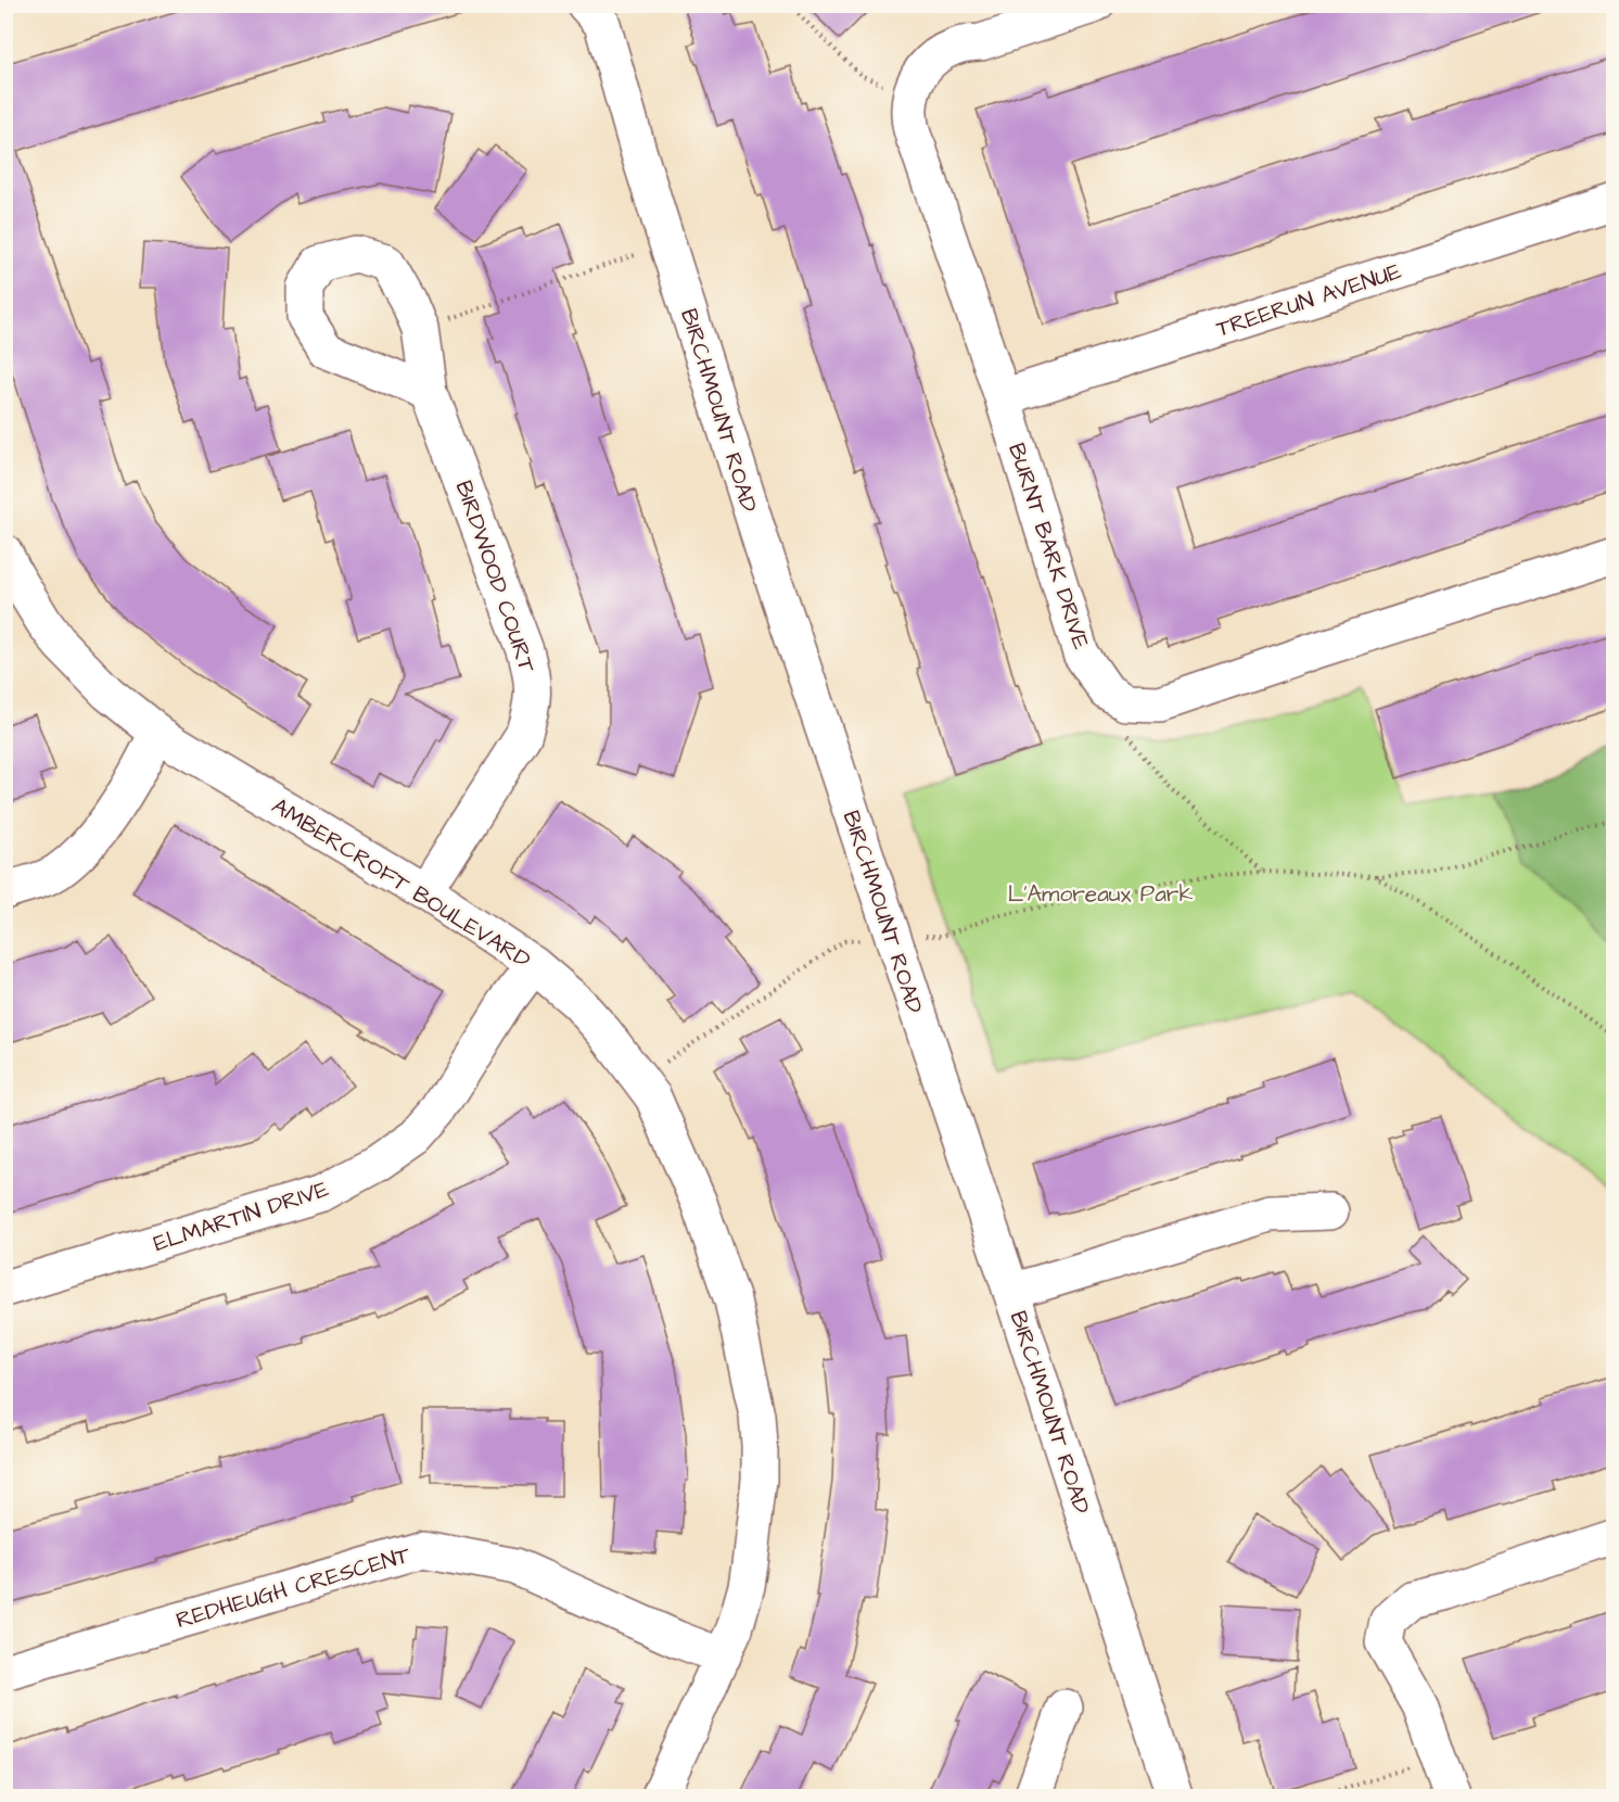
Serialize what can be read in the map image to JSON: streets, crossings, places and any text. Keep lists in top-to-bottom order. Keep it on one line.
{"streets":{"street":["TREERUN AVENUE","BIRCHMOUNT ROAD","BURNT BARK DRIVE","BIRDWOOD COURT","AMBERCROFT BOULEVARD","ELMARTIN DRIVE","REDHEUGH CRESCENT"]},"crossings":[["TREERUN AVENUE","BURNT BARK DRIVE"],["BIRDWOOD COURT","AMBERCROFT BOULEVARD"],["AMBERCROFT BOULEVARD","ELMARTIN DRIVE"],["AMBERCROFT BOULEVARD","REDHEUGH CRESCENT"]],"parks":["L'Amoreaux Park"]}
